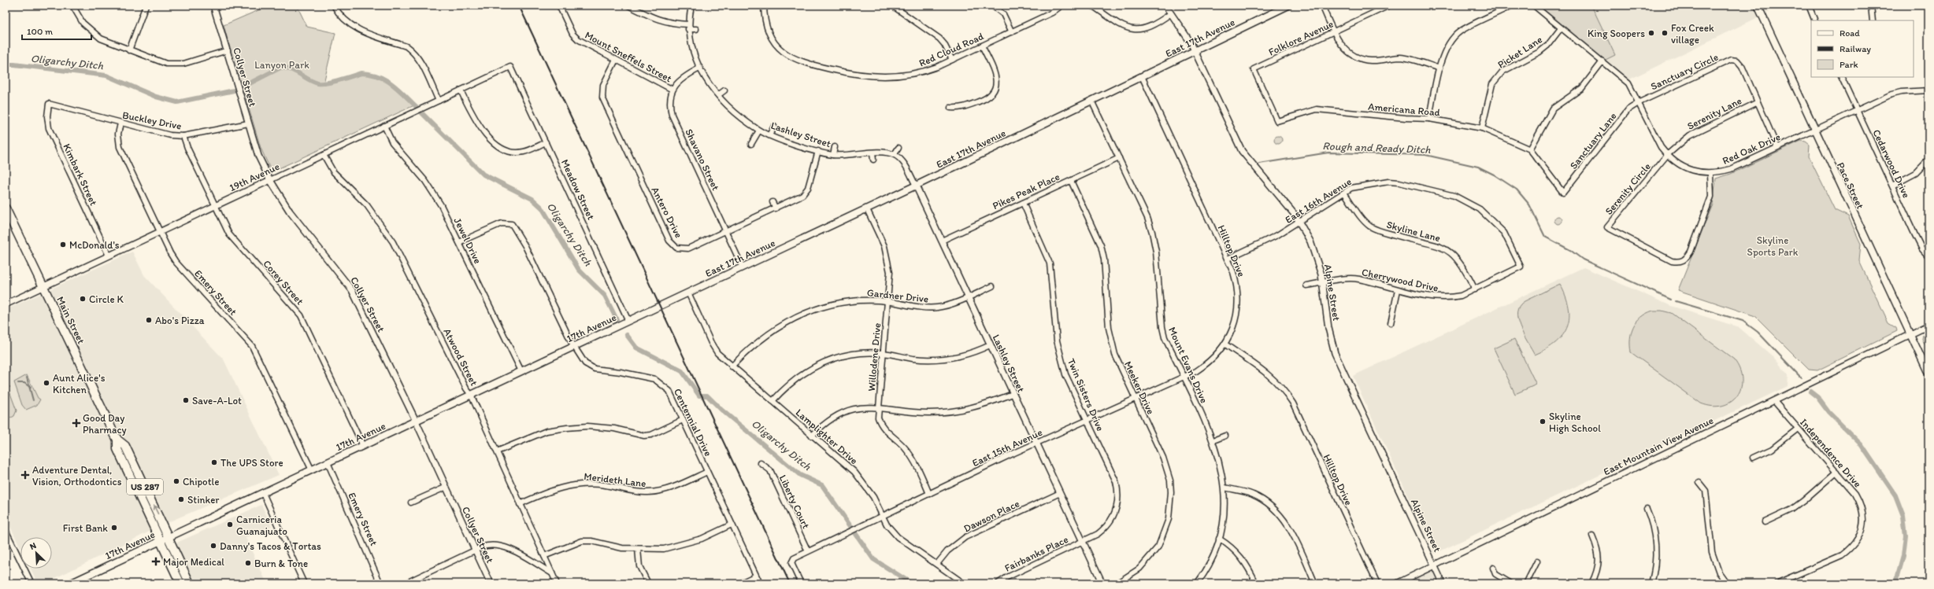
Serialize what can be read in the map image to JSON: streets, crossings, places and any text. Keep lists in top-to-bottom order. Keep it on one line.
{"streets":{"highway":["Main Street","US 287"],"main road":["East 17th Avenue","Pace Street","17th Avenue"],"street":["Folklore Avenue","Red Cloud Road","Picket Lane","Mount Sneffels Street","Sanctuary Circle","Collyer Street","Americana Road","Serenity Lane","Buckley Drive","Lashley Street","Sanctuary Lane","Red Oak Drive","Shavano Street","Cedarwood Drive","Kimbark Street","19th Avenue","Serenity Circle","Meadow Street","Pikes Peak Place","East 16th Avenue","Antero Drive","Skyline Lane","Jewel Drive","Hilltop Drive","Cherrywood Drive","Corey Street","Emery Street","Alpine Street","Gardner Drive","Atwood Street","Willodene Drive","Mount Evans Drive","Meeker Drive","Twin Sisters Drive","Centennial Drive","Lamplighter Drive","East Mountain View Avenue","East 15th Avenue","Independence Drive","Merideth Lane","Liberty Court","Dawson Place","Fairbanks Place"]},"crossings":[["East 17th Avenue","Lashley Street"],["East 17th Avenue","Shavano Street"],["East 17th Avenue","Hilltop Drive"],["East 17th Avenue","Alpine Street"],["East 17th Avenue","17th Avenue"],["East 17th Avenue","Willodene Drive"],["East 17th Avenue","Mount Evans Drive"],["East 17th Avenue","Lamplighter Drive"],["Folklore Avenue","Americana Road"],["Picket Lane","Americana Road"],["Picket Lane","Red Oak Drive"],["Mount Sneffels Street","Shavano Street"],["Mount Sneffels Street","Antero Drive"],["Sanctuary Circle","Serenity Lane"],["Sanctuary Circle","Sanctuary Lane"],["Sanctuary Circle","Red Oak Drive"],["Collyer Street","Buckley Drive"],["Collyer Street","19th Avenue"],["Collyer Street","17th Avenue"],["Americana Road","Sanctuary Lane"],["Serenity Lane","Red Oak Drive"],["Serenity Lane","Serenity Circle"],["Buckley Drive","Kimbark Street"],["Buckley Drive","Corey Street"],["Buckley Drive","Emery Street"],["Lashley Street","Pikes Peak Place"],["Lashley Street","Antero Drive"],["Lashley Street","Gardner Drive"],["Lashley Street","Twin Sisters Drive"],["Lashley Street","East 15th Avenue"],["Lashley Street","Dawson Place"],["Lashley Street","Fairbanks Place"],["Sanctuary Lane","Red Oak Drive"],["Red Oak Drive","Cedarwood Drive"],["Red Oak Drive","Pace Street"],["Red Oak Drive","Serenity Circle"],["Shavano Street","Antero Drive"],["Kimbark Street","19th Avenue"],["19th Avenue","Meadow Street"],["19th Avenue","Jewel Drive"],["19th Avenue","Corey Street"],["19th Avenue","Emery Street"],["19th Avenue","Main Street"],["19th Avenue","Atwood Street"],["Pace Street","East Mountain View Avenue"],["Meadow Street","17th Avenue"],["Pikes Peak Place","Mount Evans Drive"],["Pikes Peak Place","Meeker Drive"],["Pikes Peak Place","Twin Sisters Drive"],["East 16th Avenue","Skyline Lane"],["East 16th Avenue","Hilltop Drive"],["East 16th Avenue","Cherrywood Drive"],["East 16th Avenue","Alpine Street"],["Skyline Lane","Cherrywood Drive"],["Jewel Drive","17th Avenue"],["Jewel Drive","Centennial Drive"],["Hilltop Drive","East 15th Avenue"],["Cherrywood Drive","Alpine Street"],["Corey Street","17th Avenue"],["Emery Street","17th Avenue"],["Alpine Street","East Mountain View Avenue"],["Gardner Drive","Willodene Drive"],["Gardner Drive","Lamplighter Drive"],["Main Street","17th Avenue"],["17th Avenue","Atwood Street"],["17th Avenue","Centennial Drive"],["Atwood Street","Merideth Lane"],["Willodene Drive","East 15th Avenue"],["Mount Evans Drive","East 15th Avenue"],["Meeker Drive","East 15th Avenue"],["Twin Sisters Drive","East 15th Avenue"],["Twin Sisters Drive","Fairbanks Place"],["Centennial Drive","Merideth Lane"],["Lamplighter Drive","East 15th Avenue"],["Lamplighter Drive","Dawson Place"],["East Mountain View Avenue","Independence Drive"],["East 15th Avenue","Liberty Court"]],"water":["Oligarchy Ditch","Rough and Ready Ditch"],"parks":["Lanyon Park","Skyline Sports Park"],"places":{"other":["King Soopers","Fox Creek village","McDonald's","Circle K","Abo's Pizza","Aunt Alice's Kitchen","Save-A-Lot","Skyline High School","The UPS Store","Chipotle","Stinker","Carniceria Guanajuato","First Bank","Danny's Tacos & Tortas","Burn & Tone"],"health":["Good Day Pharmacy","Adventure Dental, Vision, Orthodontics","Major Medical"]},"legend":["Road","Railway","Park"],"scale_bar":"100 m","north":"top left"}
